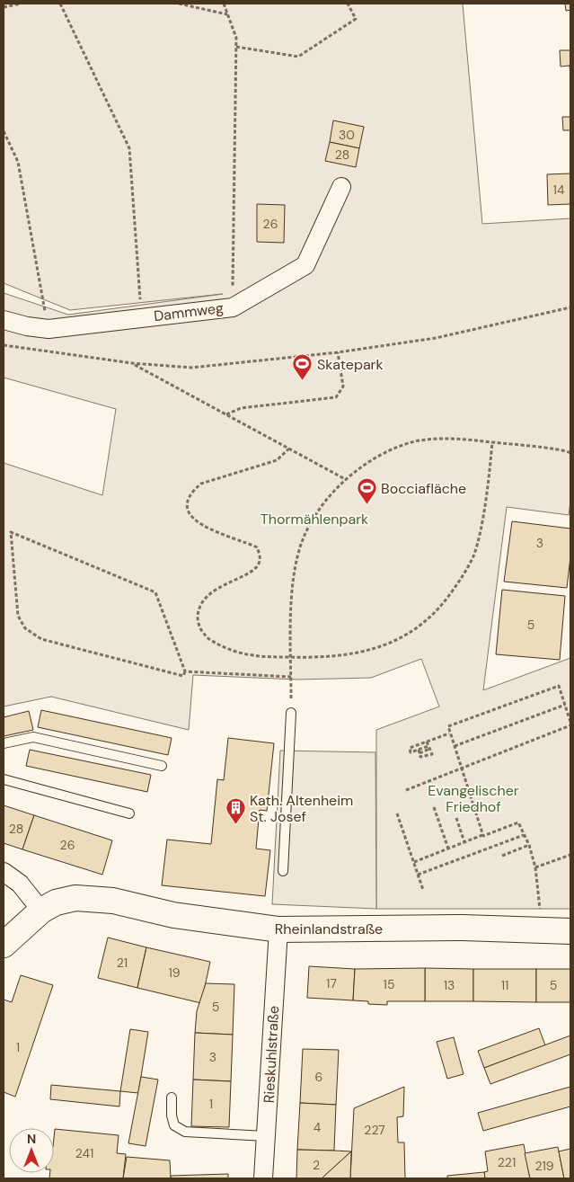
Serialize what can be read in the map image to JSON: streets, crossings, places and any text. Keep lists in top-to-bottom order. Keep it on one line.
{"streets":{"street":["Dammweg","Rheinlandstraße","Rieskuhlstraße"]},"crossings":[["Rheinlandstraße","Rieskuhlstraße"]],"parks":["Thormählenpark","Evangelischer Friedhof"],"places":{"sports":["Skatepark","Bocciafläche"],"building":["Kath. Altenheim St. Josef"]},"house_numbers":["30","28","14","26","3","5","28","26","21","19","17","15","13","11","5","5","1","3","6","1","4","227","241","221","2","219"],"north":"top"}
